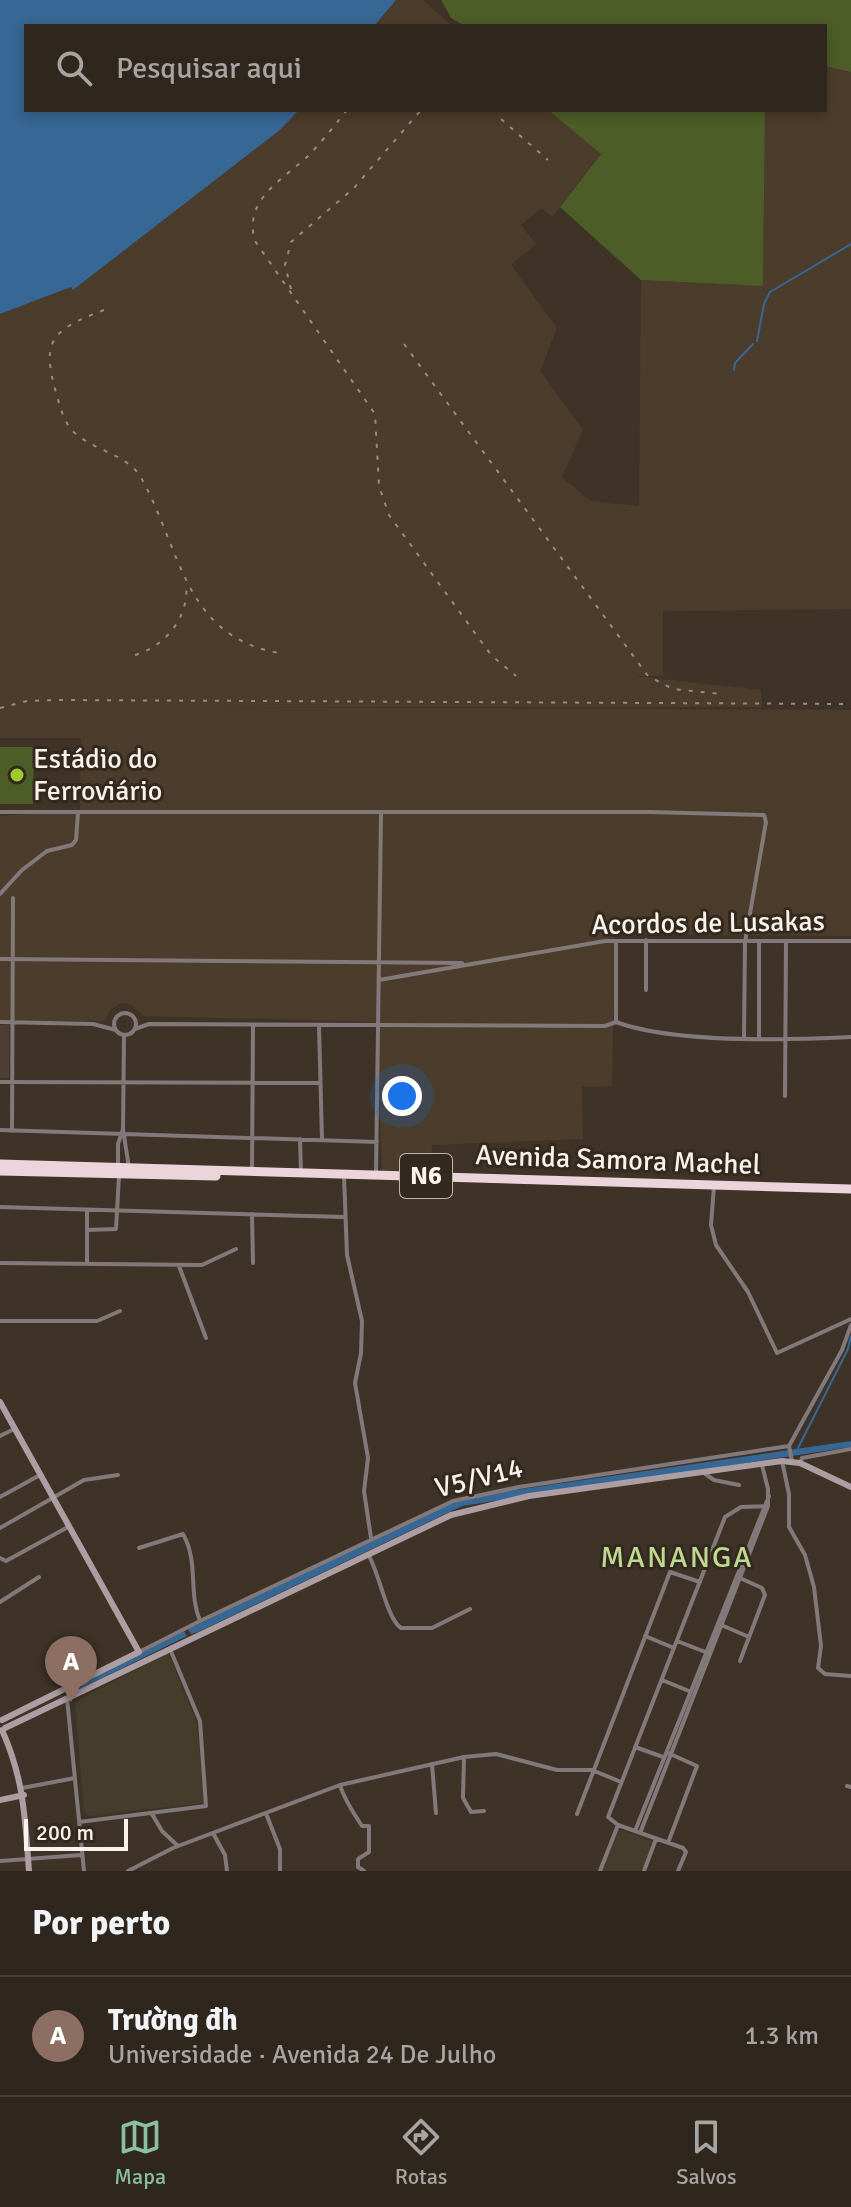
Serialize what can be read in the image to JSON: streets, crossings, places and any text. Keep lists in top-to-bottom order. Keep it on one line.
{"streets":{"highway":["Avenida Samora Machel","N6"],"street":["Acordos de Lusakas","V5/V14"]},"districts":["MANANGA"],"places":["Estádio do Ferroviário"],"scale_bar":"200 m","page":{"search":"Pesquisar aqui","pins":"A","scale":"200 m","heading":"Por perto","list":[{"mark":"A","name":"Trường đh","note":"Universidade · Avenida 24 De Julho","value":"1.3 km"}],"nav":["Mapa","Rotas","Salvos"]}}
